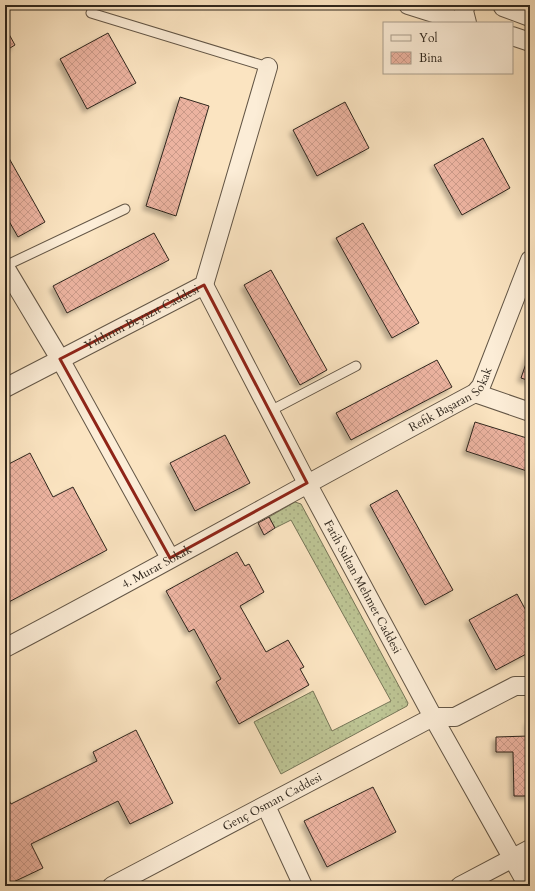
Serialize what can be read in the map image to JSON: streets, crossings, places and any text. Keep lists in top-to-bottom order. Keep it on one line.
{"streets":{"street":["Yıldırım Beyazıt Caddesi","Refik Başaran Sokak","4. Murat Sokak","Fatih Sultan Mehmet Caddesi","Genç Osman Caddesi"]},"crossings":[["Yıldırım Beyazıt Caddesi","Fatih Sultan Mehmet Caddesi"],["Refik Başaran Sokak","4. Murat Sokak"],["Refik Başaran Sokak","Fatih Sultan Mehmet Caddesi"],["4. Murat Sokak","Fatih Sultan Mehmet Caddesi"],["Fatih Sultan Mehmet Caddesi","Genç Osman Caddesi"]],"legend":["Yol","Bina"]}
